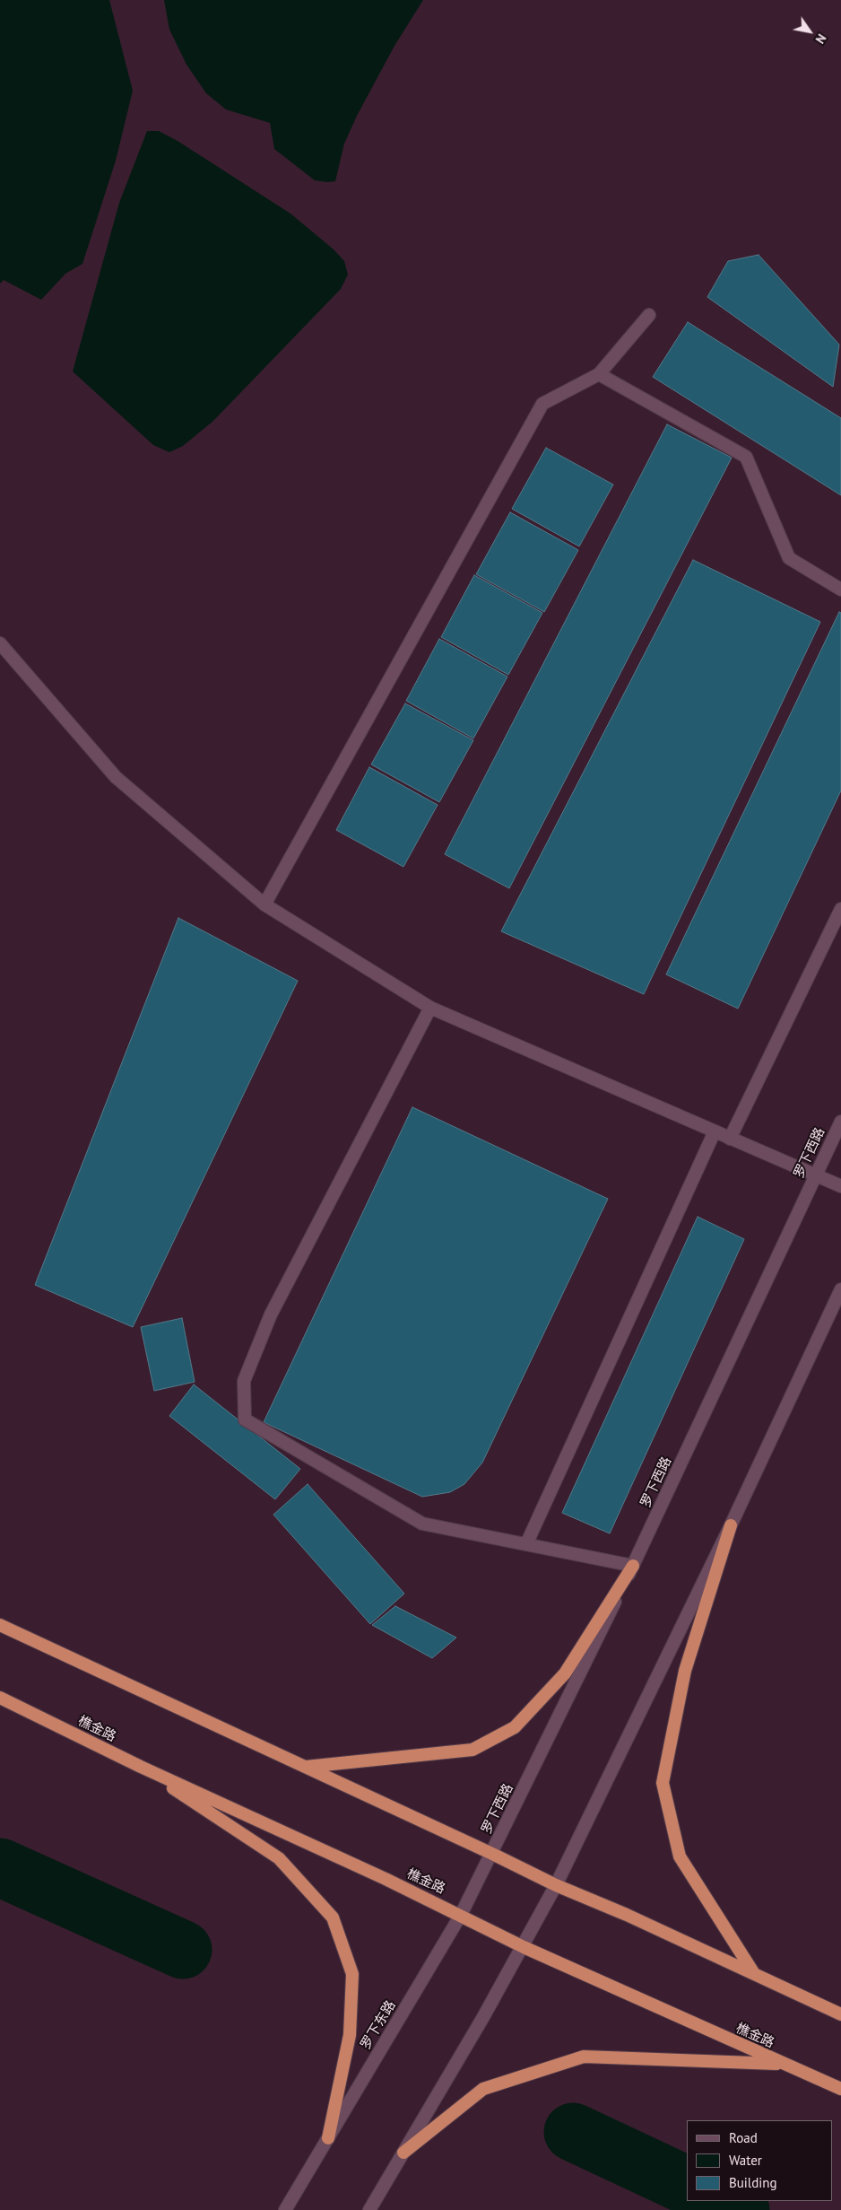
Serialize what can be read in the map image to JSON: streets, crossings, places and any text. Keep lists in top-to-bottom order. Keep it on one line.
{"streets":{"highway":["樵金路"],"main road":["罗下西路","罗下东路"]},"crossings":[["罗下西路","罗下东路"],["樵金路","罗下东路"]],"legend":["Road","Water","Building"],"north":"bottom right"}
